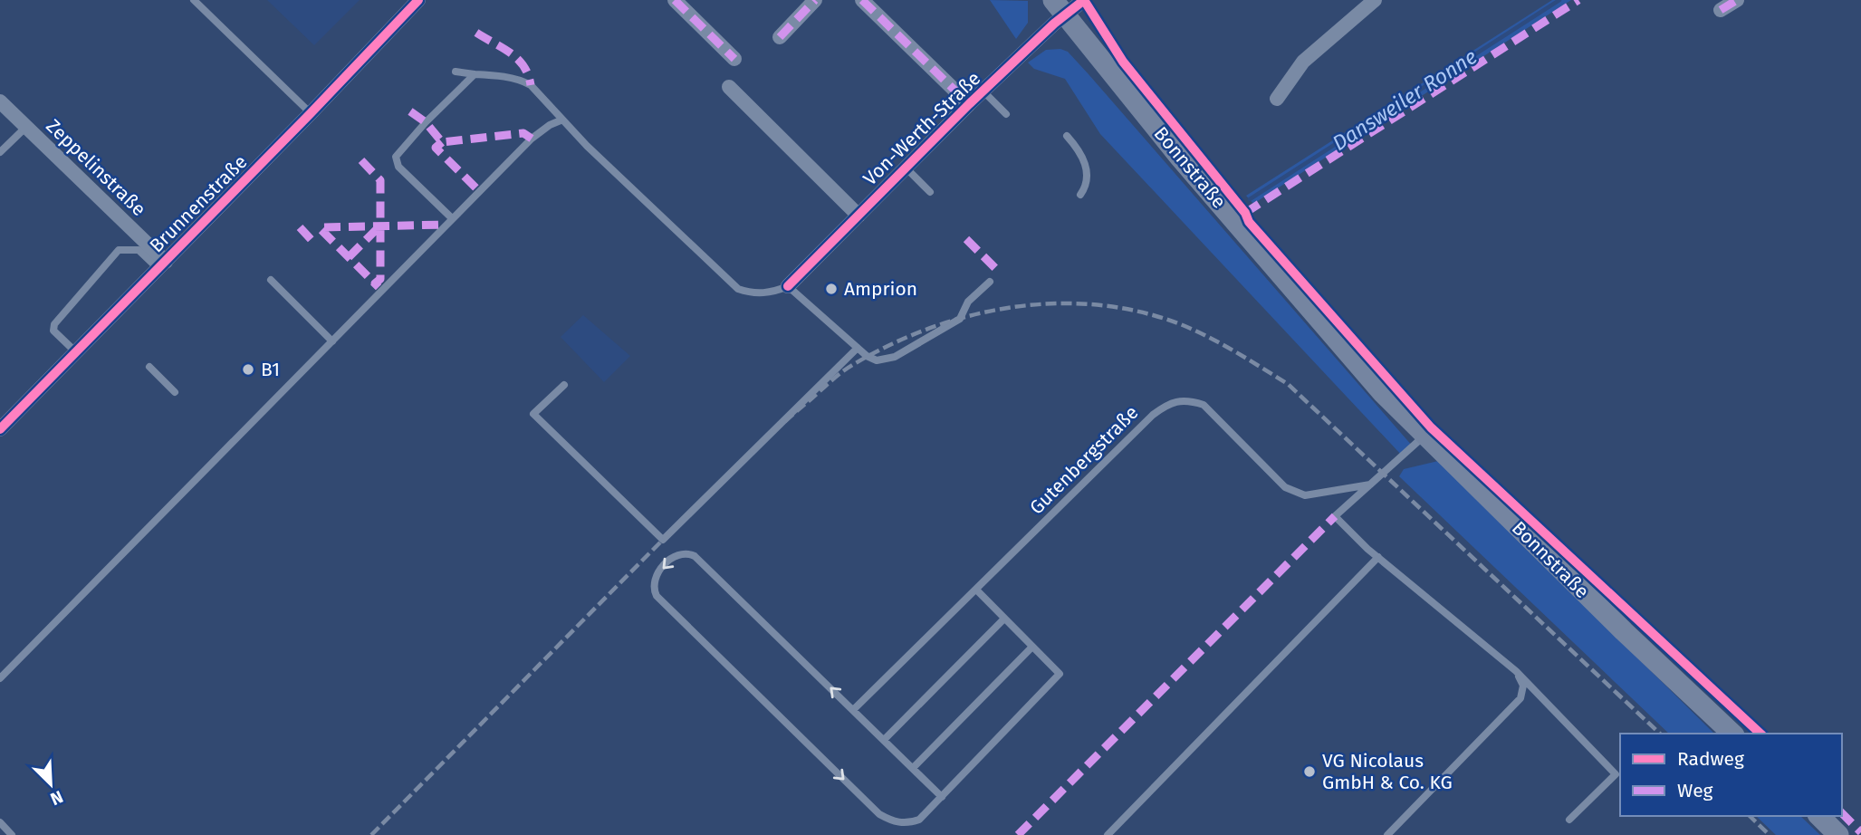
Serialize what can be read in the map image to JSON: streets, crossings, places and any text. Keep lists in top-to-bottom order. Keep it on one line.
{"streets":{"main road":["Bonnstraße"],"street":["Von-Werth-Straße","Zeppelinstraße","Brunnenstraße"],"lane":["Gutenbergstraße"]},"crossings":[["Von-Werth-Straße","Bonnstraße"],["Zeppelinstraße","Brunnenstraße"]],"water":["Dansweiler Ronne"],"places":["Amprion","B1","VG Nicolaus GmbH & Co. KG"],"legend":["Radweg","Weg"],"north":"bottom right"}
